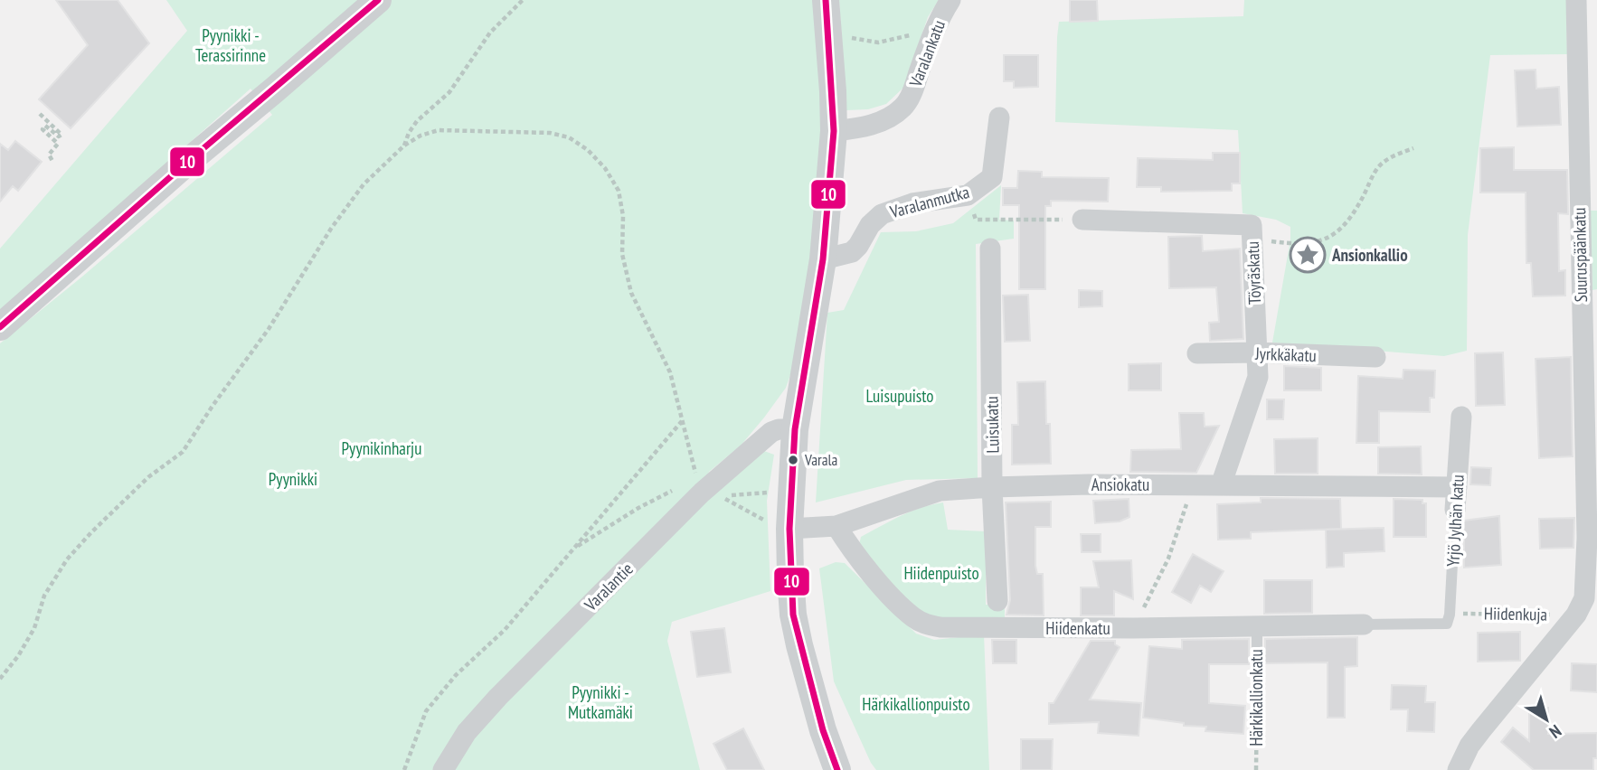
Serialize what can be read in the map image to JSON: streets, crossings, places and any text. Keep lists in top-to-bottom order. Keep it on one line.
{"streets":{"street":["Varalankatu","Varalanmutka","Suuruspäänkatu","Töyräskatu","Jyrkkäkatu","Luisukatu","Ansiokatu","Yrjö Jylhän katu","Varalantie","Hiidenkatu"],"lane":["Härkikallionkatu"],"path":["Hiidenkuja"]},"crossings":[["Suuruspäänkatu","Hiidenkuja"],["Töyräskatu","Jyrkkäkatu"],["Töyräskatu","Ansiokatu"],["Luisukatu","Ansiokatu"],["Ansiokatu","Yrjö Jylhän katu"],["Ansiokatu","Hiidenkatu"],["Yrjö Jylhän katu","Hiidenkatu"],["Hiidenkatu","Härkikallionkatu"]],"parks":["Pyynikki - Terassirinne","Luisupuisto","Pyynikinharju","Pyynikki","Hiidenpuisto","Pyynikki - Mutkamäki","Härkikallionpuisto"],"places":{"place":["Ansionkallio"],"other":["Varala"]},"lines":["transit line 10"],"north":"bottom right"}
